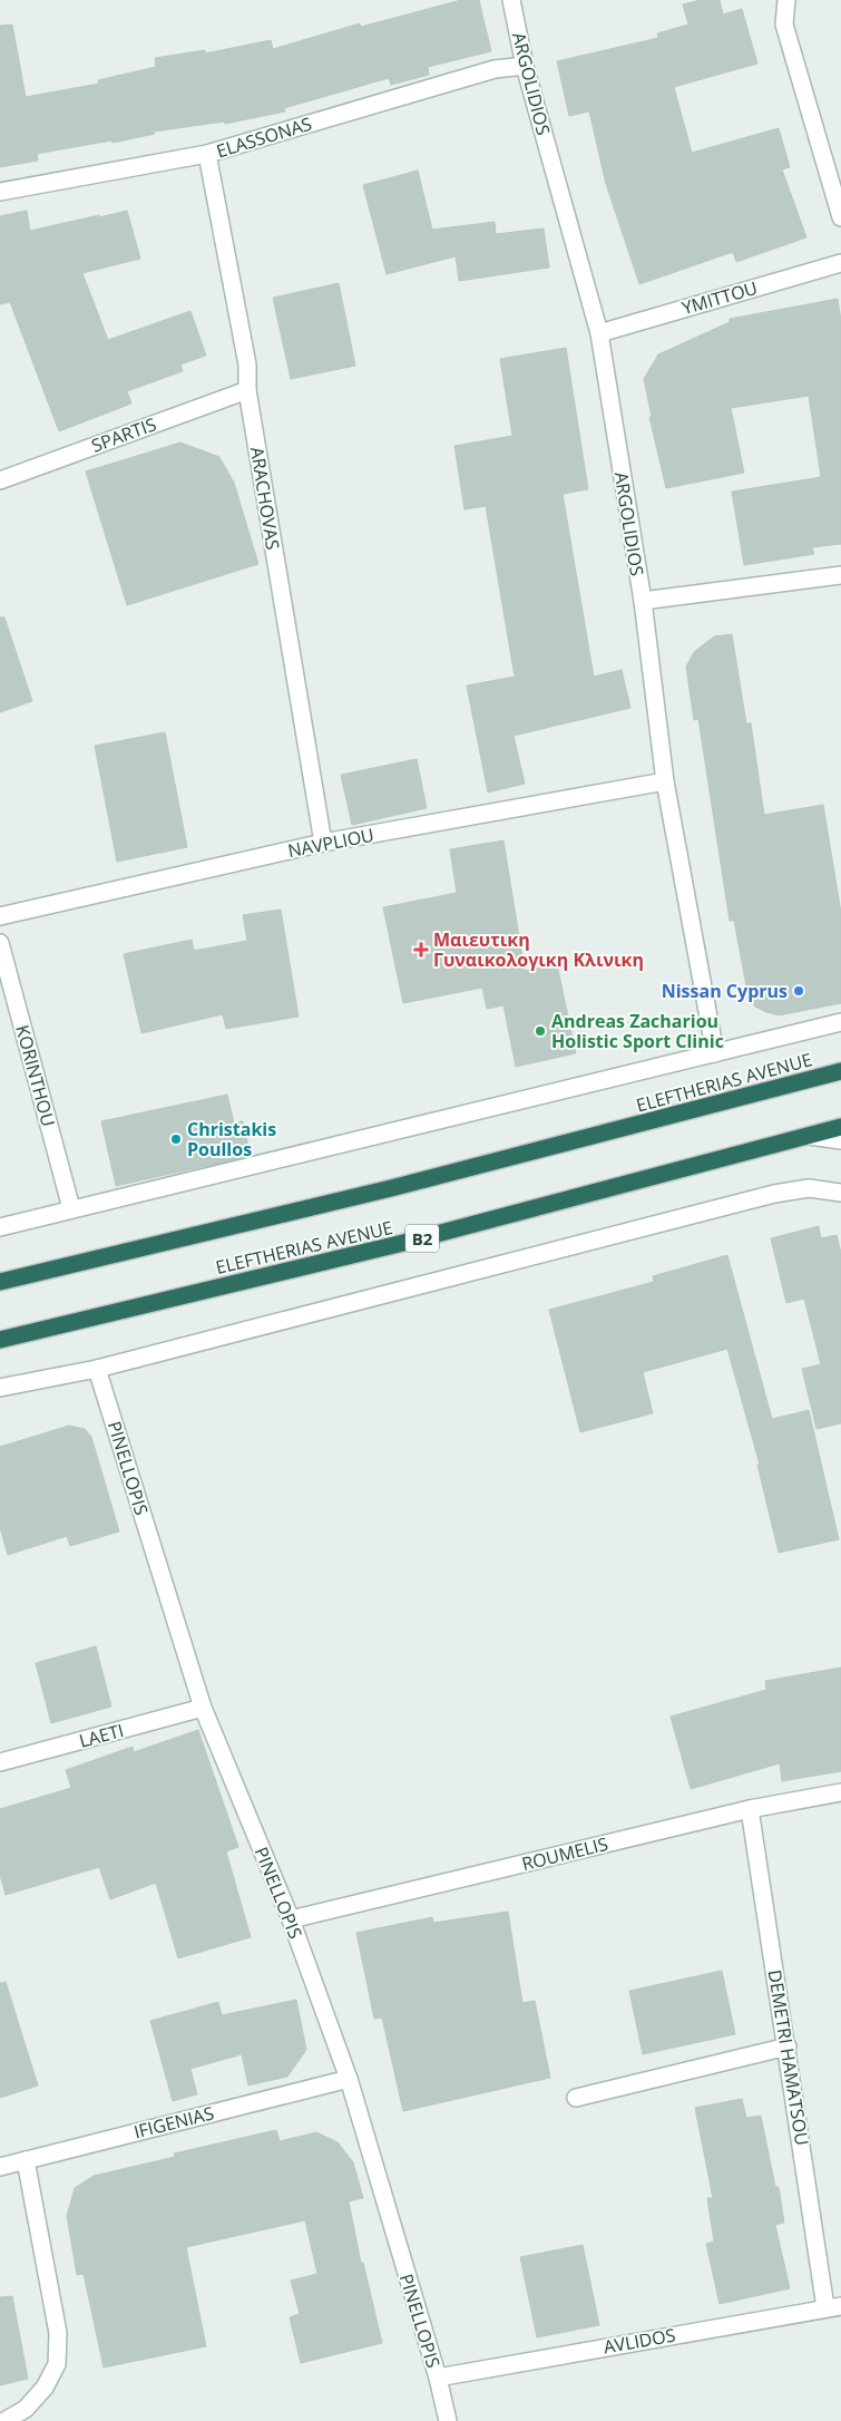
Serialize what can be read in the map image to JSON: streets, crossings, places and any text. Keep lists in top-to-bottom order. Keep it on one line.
{"streets":{"highway":["ELEFTHERIAS AVENUE","B2"],"street":["ARGOLIDIOS","ELASSONAS","YMITTOU","SPARTIS","ARACHOVAS","NAVPLIOU","KORINTHOU","PINELLOPIS","LAETI","ROUMELIS","DEMETRI HAMATSOU","IFIGENIAS","AVLIDOS"]},"crossings":[["ARGOLIDIOS","ELASSONAS"],["ARGOLIDIOS","YMITTOU"],["ARGOLIDIOS","NAVPLIOU"],["ELASSONAS","ARACHOVAS"],["SPARTIS","ARACHOVAS"],["ARACHOVAS","NAVPLIOU"],["PINELLOPIS","LAETI"],["PINELLOPIS","ROUMELIS"],["PINELLOPIS","IFIGENIAS"],["PINELLOPIS","AVLIDOS"],["ROUMELIS","DEMETRI HAMATSOU"],["DEMETRI HAMATSOU","AVLIDOS"]],"places":{"health":["Μαιευτικη Γυναικολογικη Κλινικη"],"other":["Nissan Cyprus","Andreas Zachariou Holistic Sport Clinic","Christakis Poullos"]}}
